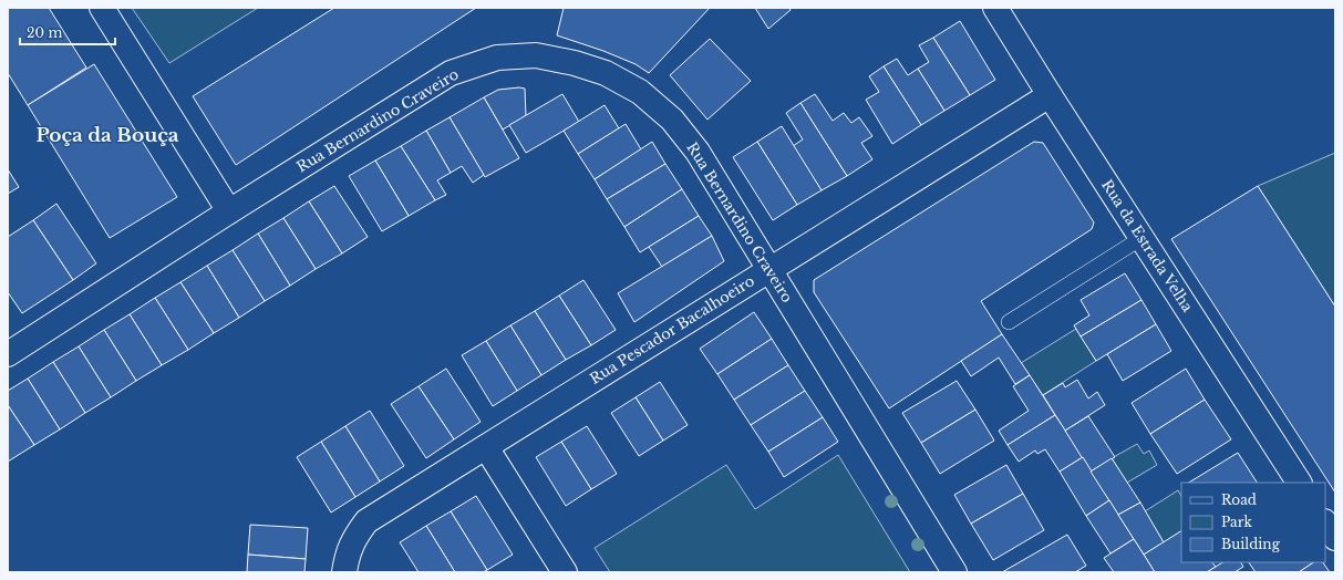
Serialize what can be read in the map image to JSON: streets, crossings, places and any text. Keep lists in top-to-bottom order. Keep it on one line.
{"streets":{"street":["Rua Bernardino Craveiro","Rua da Estrada Velha","Rua Pescador Bacalhoeiro"]},"crossings":[["Rua Bernardino Craveiro","Rua Pescador Bacalhoeiro"],["Rua da Estrada Velha","Rua Pescador Bacalhoeiro"]],"districts":["Poça da Bouça"],"legend":["Road","Park","Building"],"scale_bar":"20 m"}
